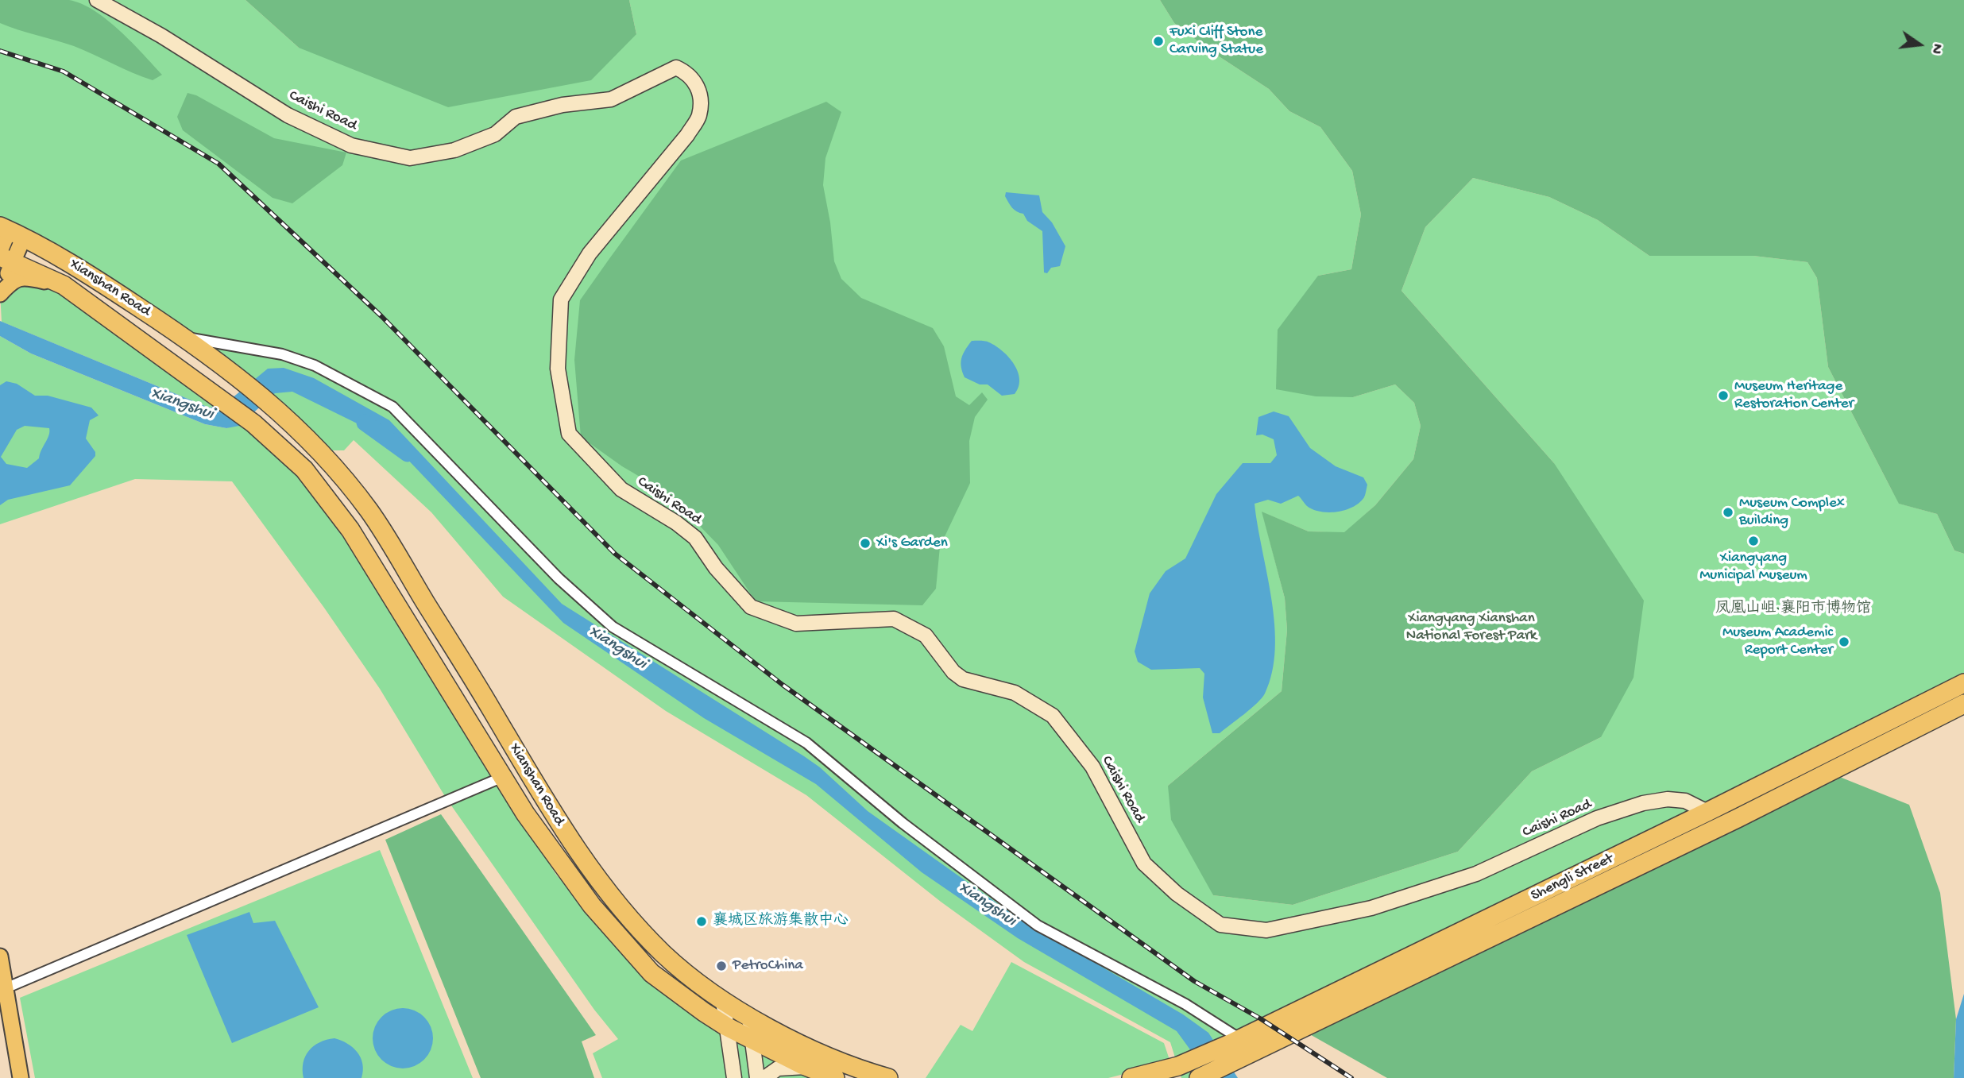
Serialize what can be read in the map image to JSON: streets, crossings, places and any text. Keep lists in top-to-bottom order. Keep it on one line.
{"streets":{"highway":["Xianshan Road","Shengli Street"],"street":["Caishi Road"]},"crossings":[["Caishi Road","Shengli Street"]],"water":["Xiangshui"],"parks":["凤凰山岨·襄阳市博物馆","Xiangyang Xianshan National Forest Park"],"places":["Fuxi Cliff Stone Carving Statue","Museum Heritage Restoration Center","Museum Complex Building","Xiangyang Municipal Museum","Xi's Garden","Museum Academic Report Center","襄城区旅游集散中心","PetroChina"],"north":"right"}
